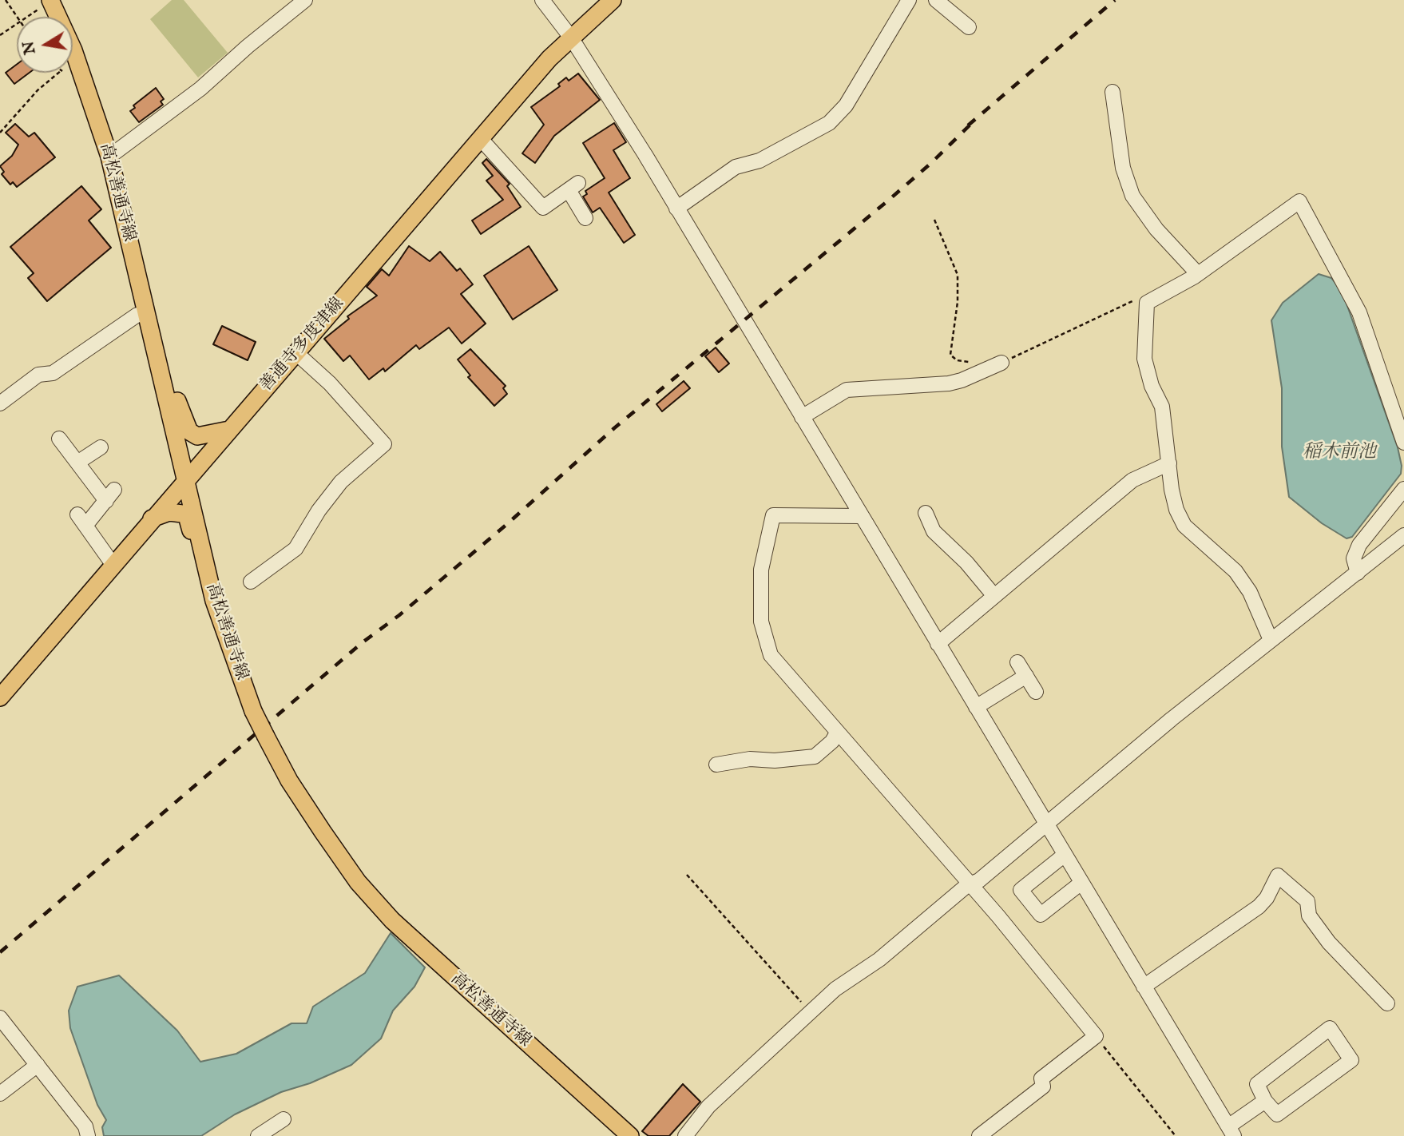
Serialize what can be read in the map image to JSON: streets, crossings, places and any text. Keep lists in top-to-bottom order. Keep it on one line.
{"streets":{"main road":["高松善通寺線","善通寺多度津線"]},"crossings":[["高松善通寺線","善通寺多度津線"]],"water":["稲木前池"],"north":"left"}
